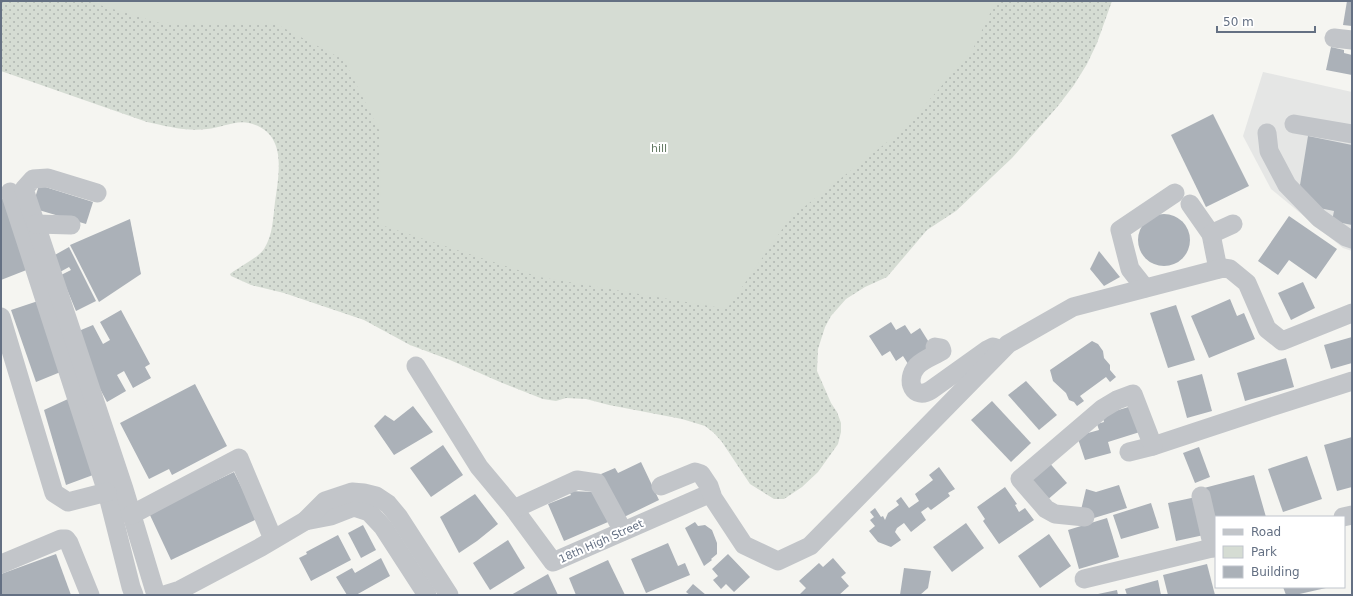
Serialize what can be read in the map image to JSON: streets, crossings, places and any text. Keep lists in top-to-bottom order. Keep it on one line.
{"streets":{"street":["18th High Street"]},"parks":["hill"],"legend":["Road","Park","Building"],"scale_bar":"50 m"}
